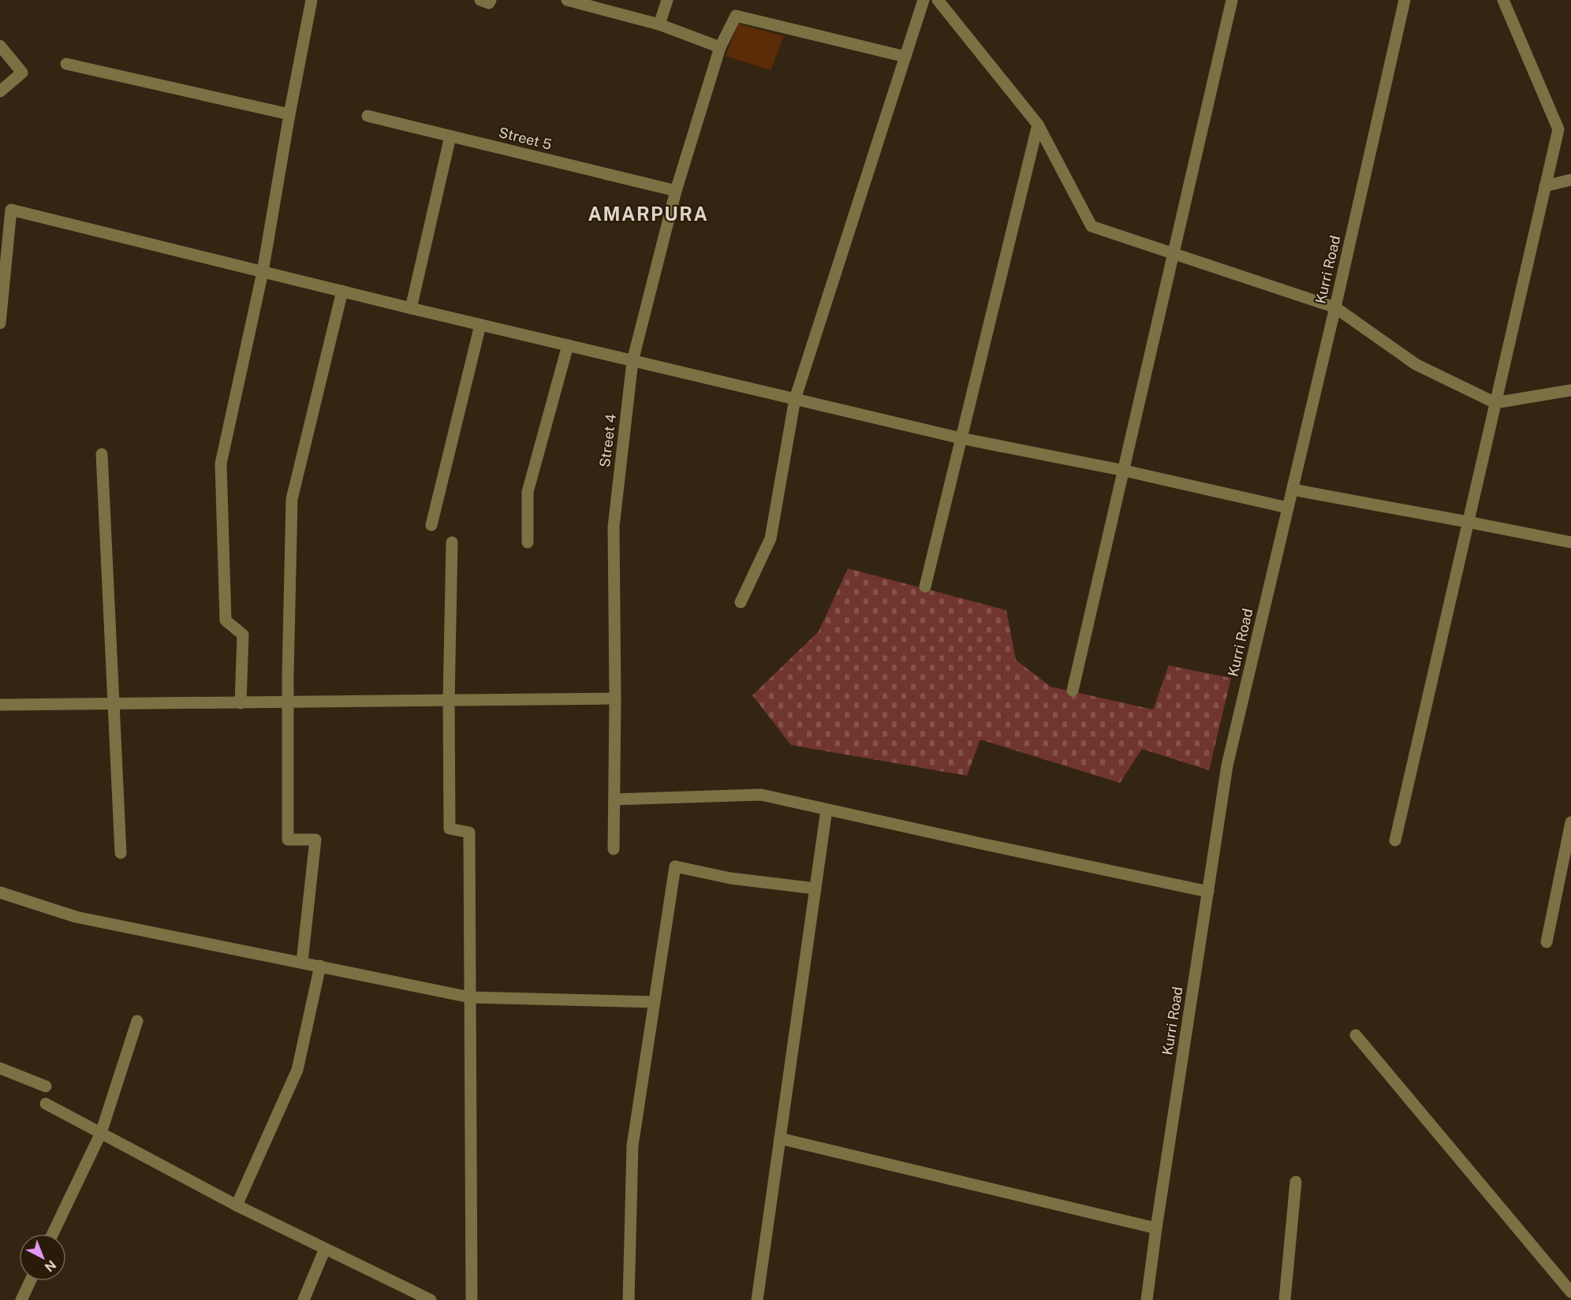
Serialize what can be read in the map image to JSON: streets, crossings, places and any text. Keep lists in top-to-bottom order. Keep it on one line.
{"streets":{"street":["Street 5","Kurri Road","Street 4"]},"crossings":[["Street 5","Street 4"]],"districts":["AMARPURA"],"north":"bottom right"}
